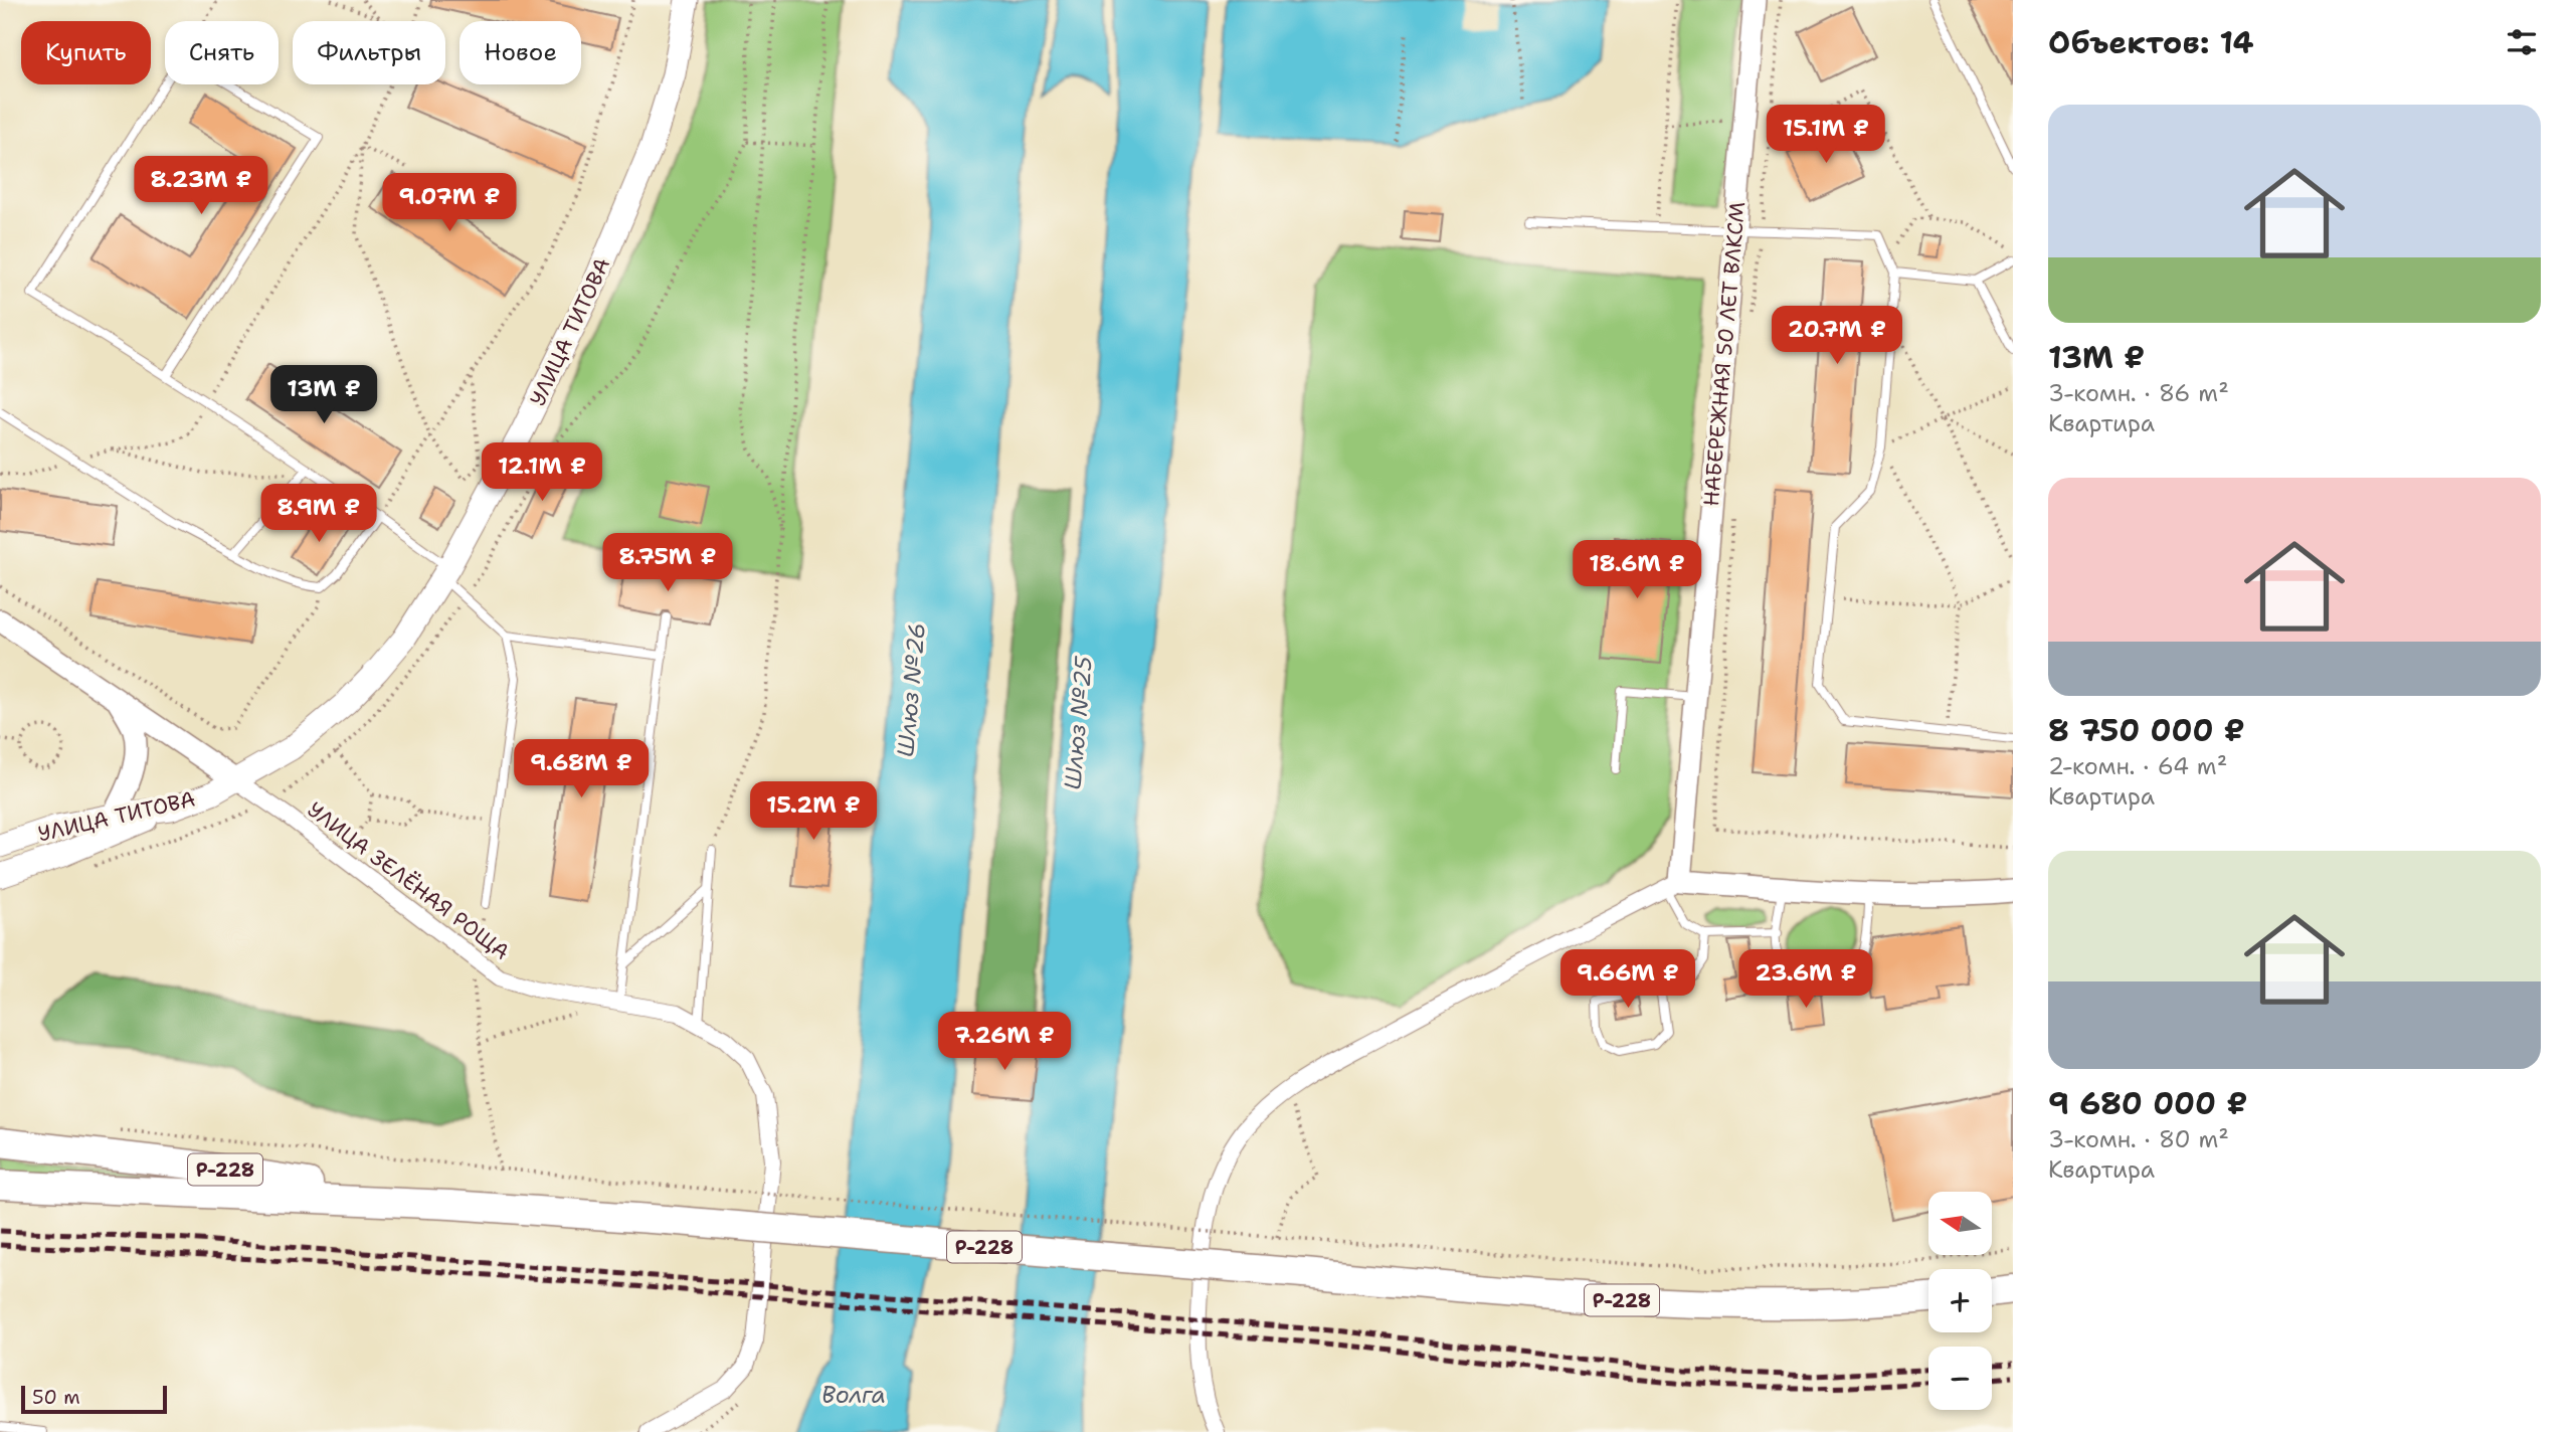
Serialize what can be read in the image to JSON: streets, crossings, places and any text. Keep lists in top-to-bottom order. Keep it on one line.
{"streets":{"highway":["Р-228"],"main road":["УЛИЦА ТИТОВА"],"street":["НАБЕРЕЖНАЯ 50 ЛЕТ ВЛКСМ","УЛИЦА ЗЕЛЁНАЯ РОЩА"]},"crossings":[["УЛИЦА ТИТОВА","УЛИЦА ЗЕЛЁНАЯ РОЩА"]],"water":["Шлюз №26","Шлюз №25","Волга"],"scale_bar":"50 m","north":"left","page":{"heading":"Объектов: 14","chip":["Купить","Снять","Фильтры","Новое"],"list":[{"name":"13M ₽","note":"3-комн. · 86 m² · Квартира"},{"name":"8 750 000 ₽","note":"2-комн. · 64 m² · Квартира"},{"name":"9 680 000 ₽","note":"3-комн. · 80 m² · Квартира"}],"price":["15.1M ₽","8.23M ₽","9.07M ₽","20.7M ₽","13M ₽","12.1M ₽","8.9M ₽","8.75M ₽","18.6M ₽","9.68M ₽","15.2M ₽","9.66M ₽","23.6M ₽","7.26M ₽"],"map_buttons":["+","−"],"scale":"50 m"}}
